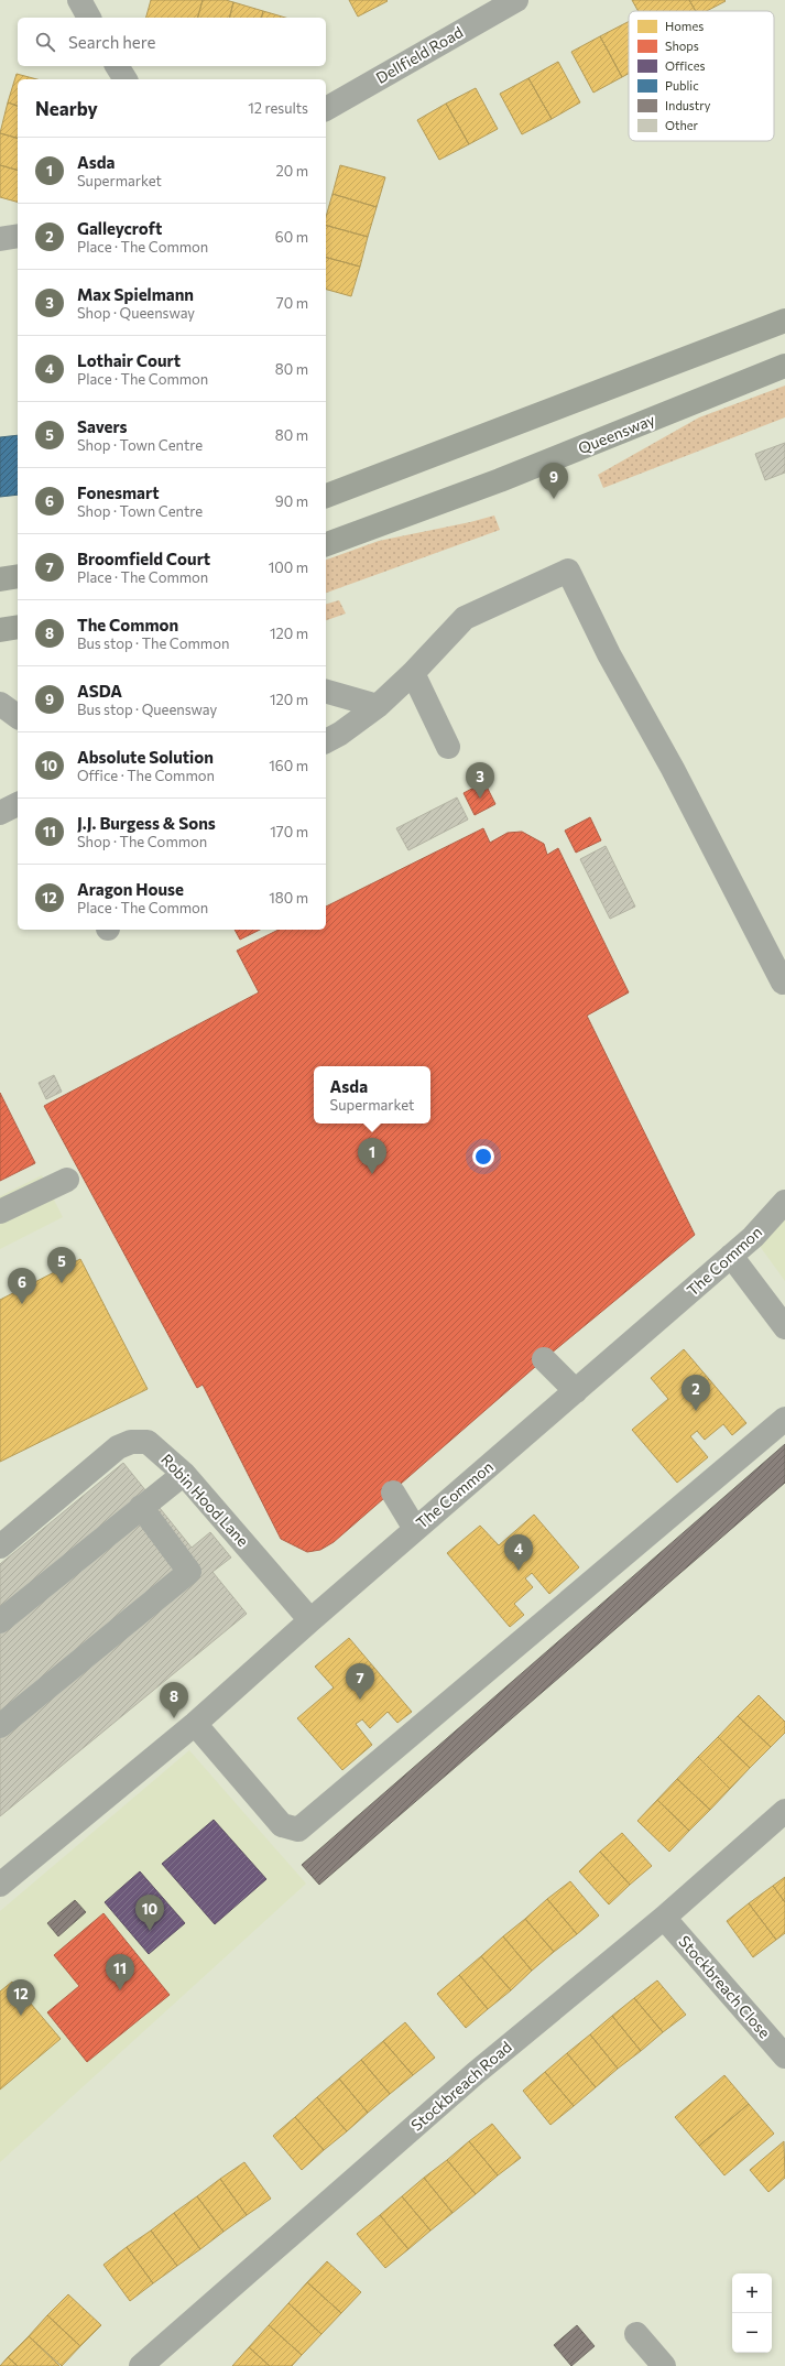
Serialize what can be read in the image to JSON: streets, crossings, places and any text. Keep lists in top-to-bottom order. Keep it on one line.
{"streets":{"main road":["Queensway"],"street":["Dellfield Road","The Common","Robin Hood Lane","Stockbreach Close","Stockbreach Road"]},"crossings":[["The Common","Robin Hood Lane"],["Stockbreach Close","Stockbreach Road"]],"legend":["Homes","Shops","Offices","Public","Industry","Other"],"page":{"search":"Search here","heading":["Nearby","12 results"],"list":[{"mark":"1","name":"Asda","note":"Supermarket","value":"20 m"},{"mark":"2","name":"Galleycroft","note":"Place · The Common","value":"60 m"},{"mark":"3","name":"Max Spielmann","note":"Shop · Queensway","value":"70 m"},{"mark":"4","name":"Lothair Court","note":"Place · The Common","value":"80 m"},{"mark":"5","name":"Savers","note":"Shop · Town Centre","value":"80 m"},{"mark":"6","name":"Fonesmart","note":"Shop · Town Centre","value":"90 m"},{"mark":"7","name":"Broomfield Court","note":"Place · The Common","value":"100 m"},{"mark":"8","name":"The Common","note":"Bus stop · The Common","value":"120 m"},{"mark":"9","name":"ASDA","note":"Bus stop · Queensway","value":"120 m"},{"mark":"10","name":"Absolute Solution","note":"Office · The Common","value":"160 m"},{"mark":"11","name":"J.J. Burgess & Sons","note":"Shop · The Common","value":"170 m"},{"mark":"12","name":"Aragon House","note":"Place · The Common","value":"180 m"}],"pins":["9","3","1","5","6","2","4","7","8","10","11","12"],"popup":["Asda","Supermarket"],"map_buttons":["+","−"]}}
